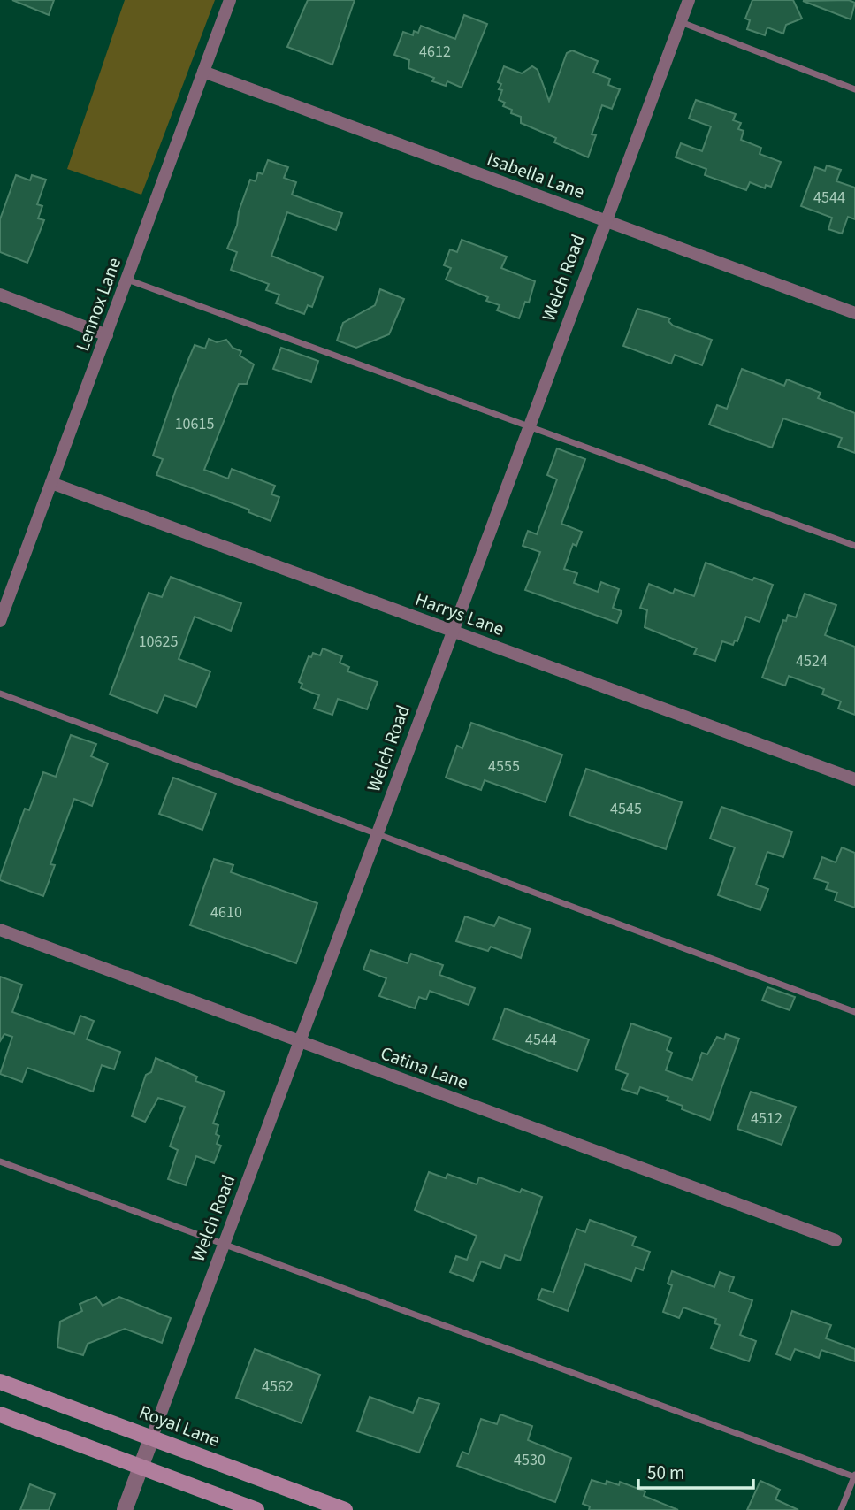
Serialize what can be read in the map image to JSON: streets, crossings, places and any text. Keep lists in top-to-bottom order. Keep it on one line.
{"streets":{"main road":["Royal Lane"],"street":["Isabella Lane","Welch Road","Lennox Lane","Harrys Lane","Catina Lane"]},"crossings":[["Isabella Lane","Welch Road"],["Isabella Lane","Lennox Lane"],["Welch Road","Harrys Lane"],["Welch Road","Catina Lane"],["Welch Road","Royal Lane"],["Lennox Lane","Harrys Lane"]],"house_numbers":["4612","4544","10615","10625","4524","4555","4545","4610","4544","4512","4562","4530"],"scale_bar":"50 m"}
